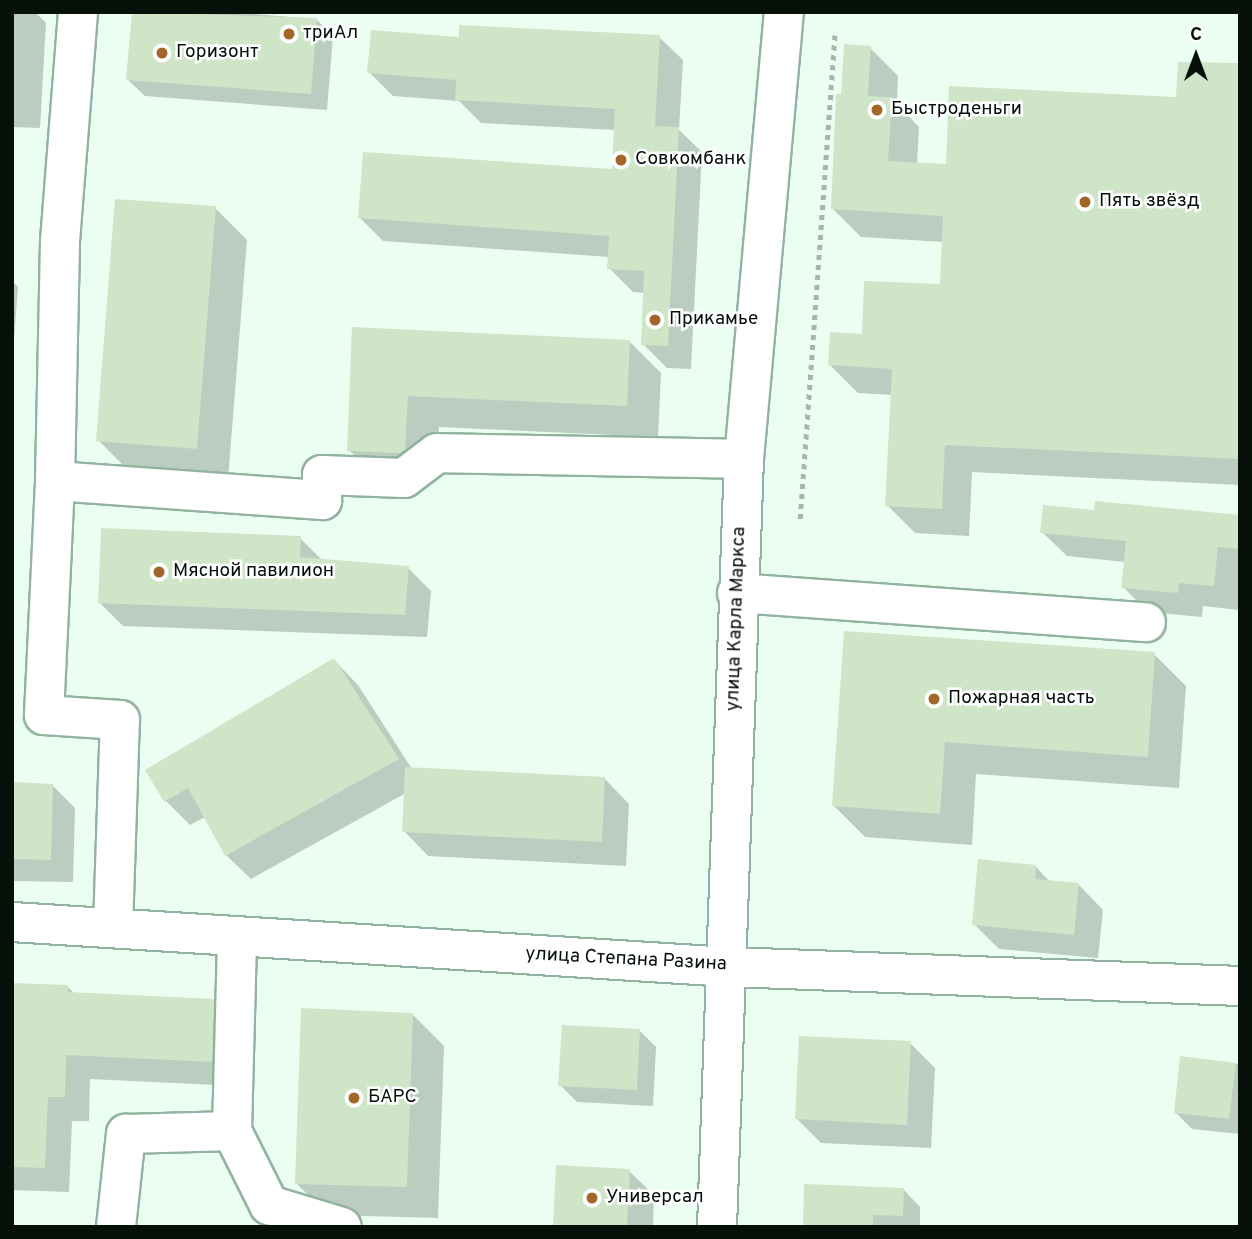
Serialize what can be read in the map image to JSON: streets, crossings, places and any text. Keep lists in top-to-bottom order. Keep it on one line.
{"streets":{"street":["улица Карла Маркса","улица Степана Разина"]},"crossings":[["улица Карла Маркса","улица Степана Разина"]],"places":["триАл","Горизонт","Быстроденьги","Совкомбанк","Пять звёзд","Прикамье","Мясной павилион","Пожарная часть","БАРС","Универсал"],"north":"top"}
